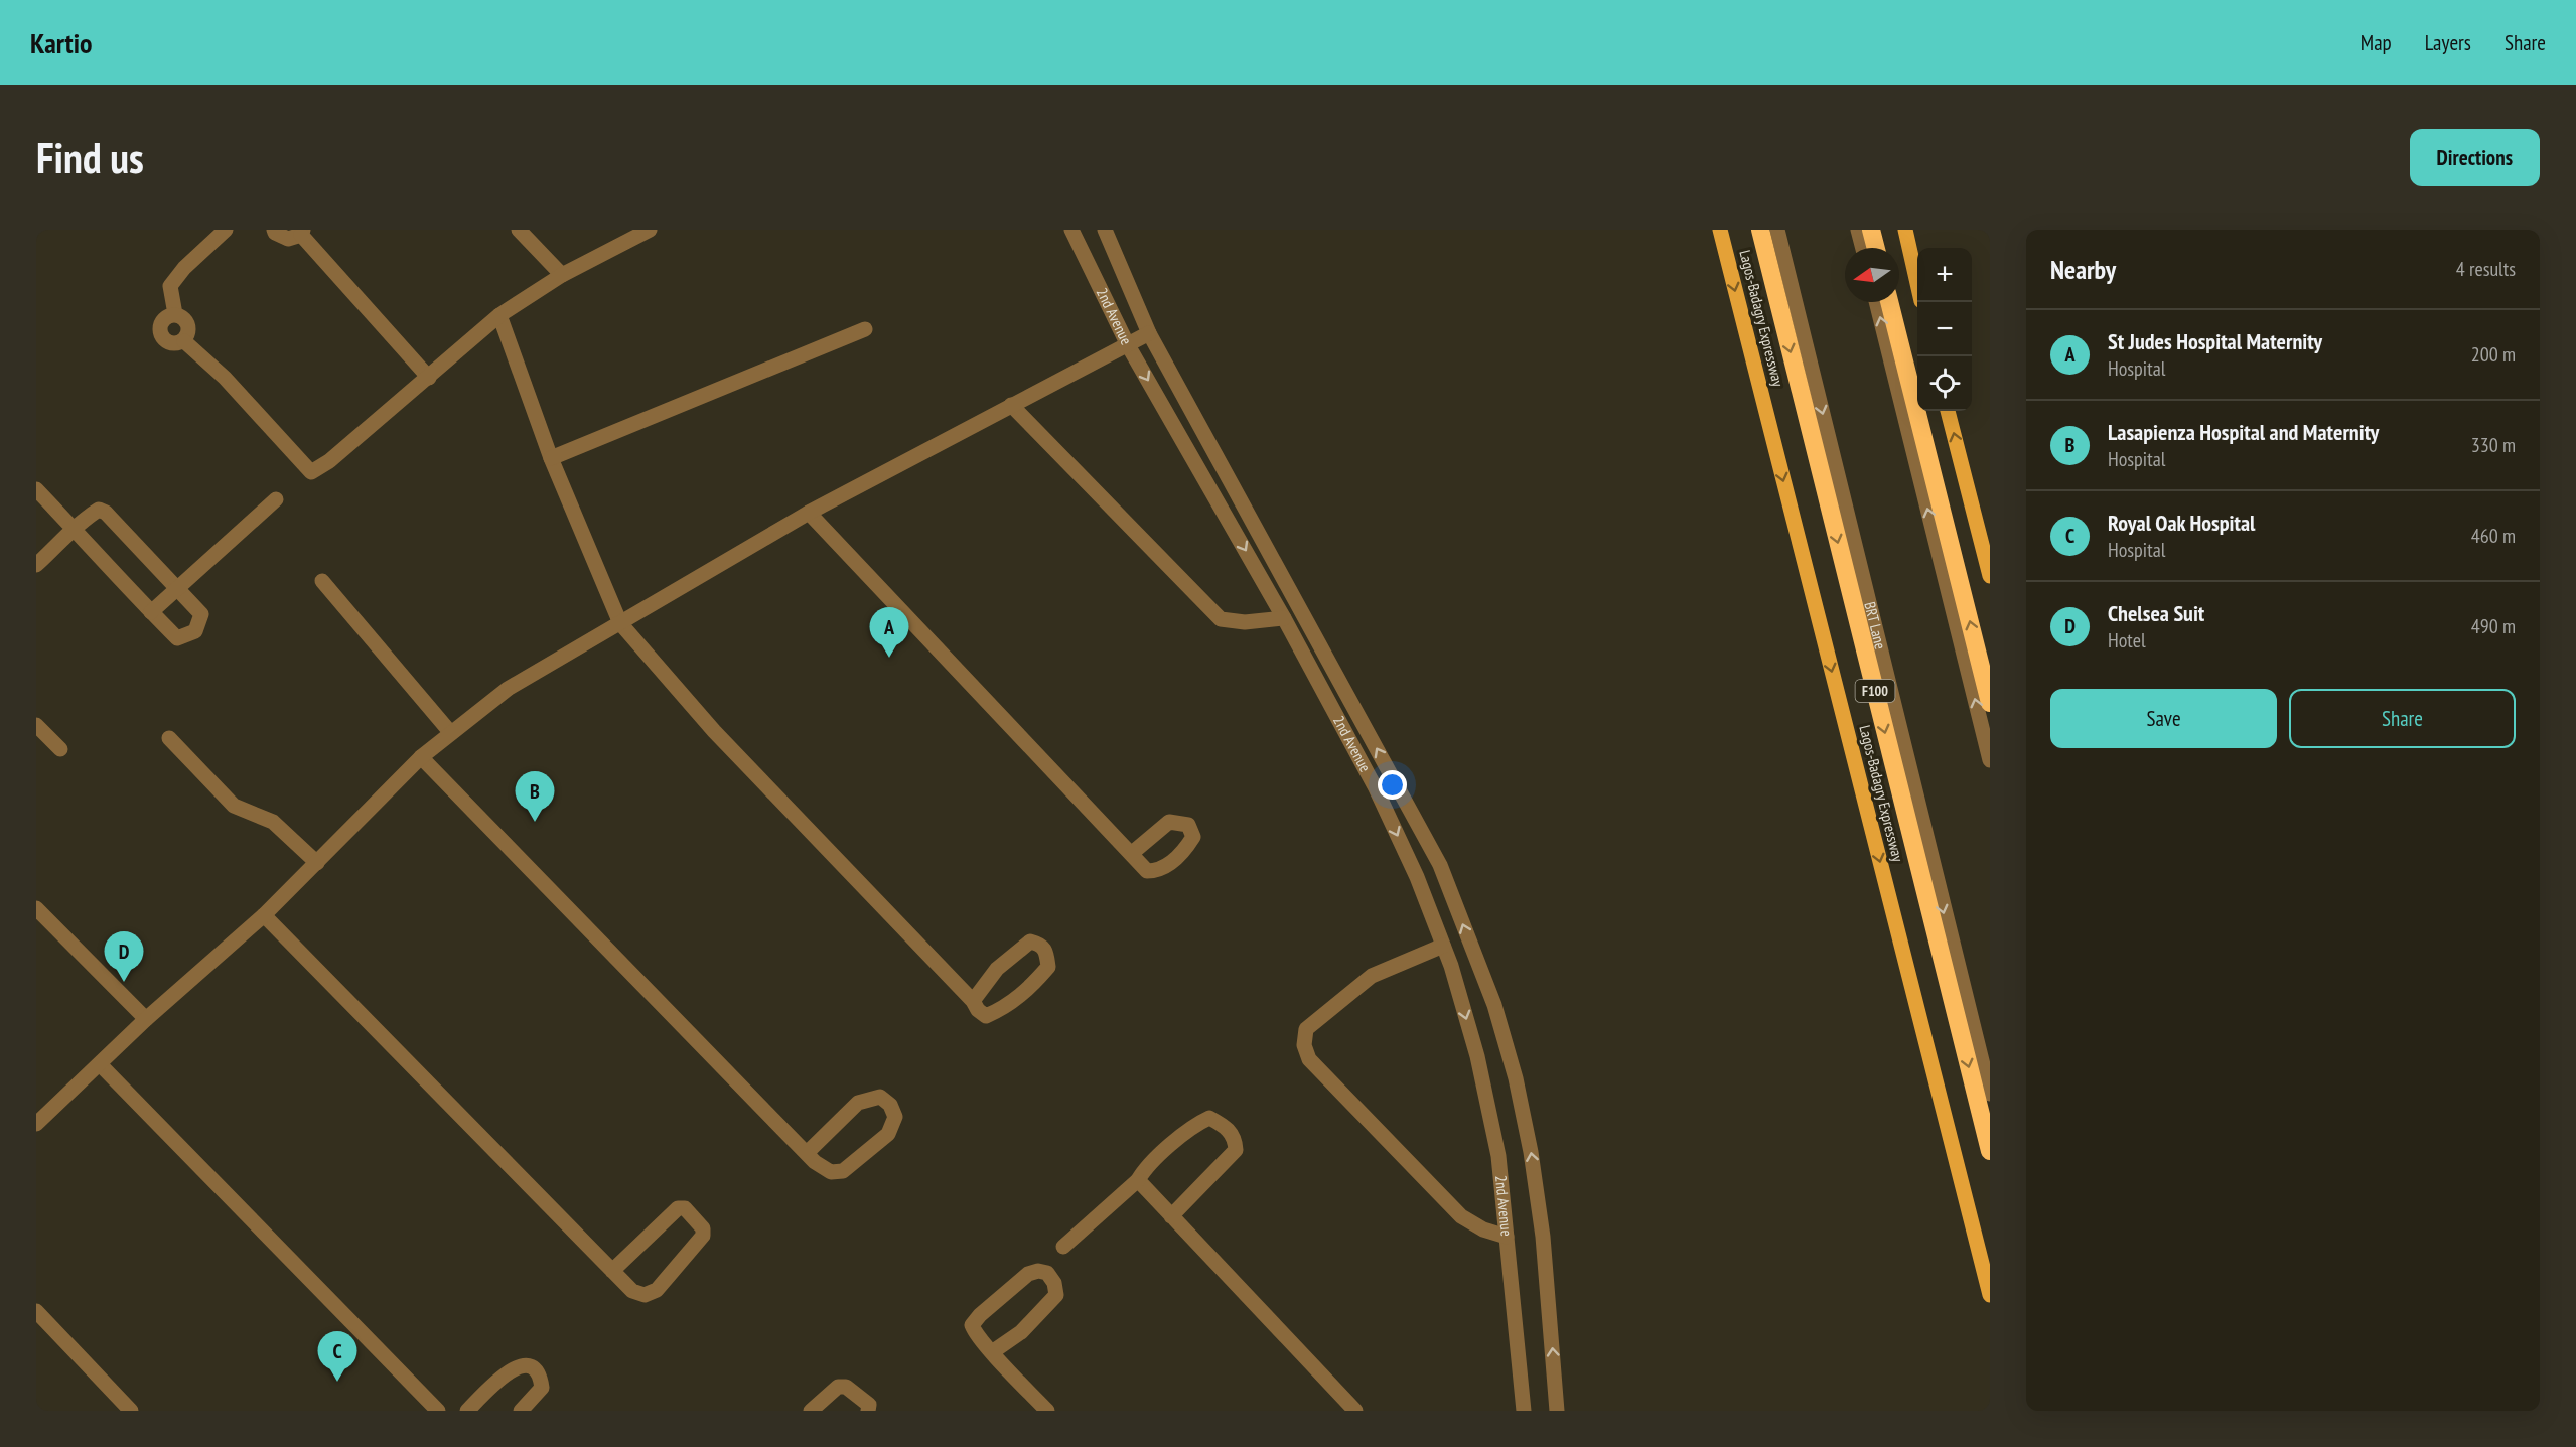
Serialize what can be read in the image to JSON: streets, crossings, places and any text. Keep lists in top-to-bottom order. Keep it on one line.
{"streets":{"highway":["Lagos-Badagry Expressway","F100"],"street":["2nd Avenue","BRT Lane"]},"one_way":["Lagos-Badagry Expressway"],"north":"left","page":{"header":"Kartio","nav":["Map","Layers","Share"],"buttons":["Directions",["Save","Share"]],"title":"Find us","heading":["Nearby","4 results"],"map_buttons":["+","−"],"list":[{"mark":"A","name":"St Judes Hospital Maternity","note":"Hospital","value":"200 m"},{"mark":"B","name":"Lasapienza Hospital and Maternity","note":"Hospital","value":"330 m"},{"mark":"C","name":"Royal Oak Hospital","note":"Hospital","value":"460 m"},{"mark":"D","name":"Chelsea Suit","note":"Hotel","value":"490 m"}],"pins":["A","B","D","C"]}}
